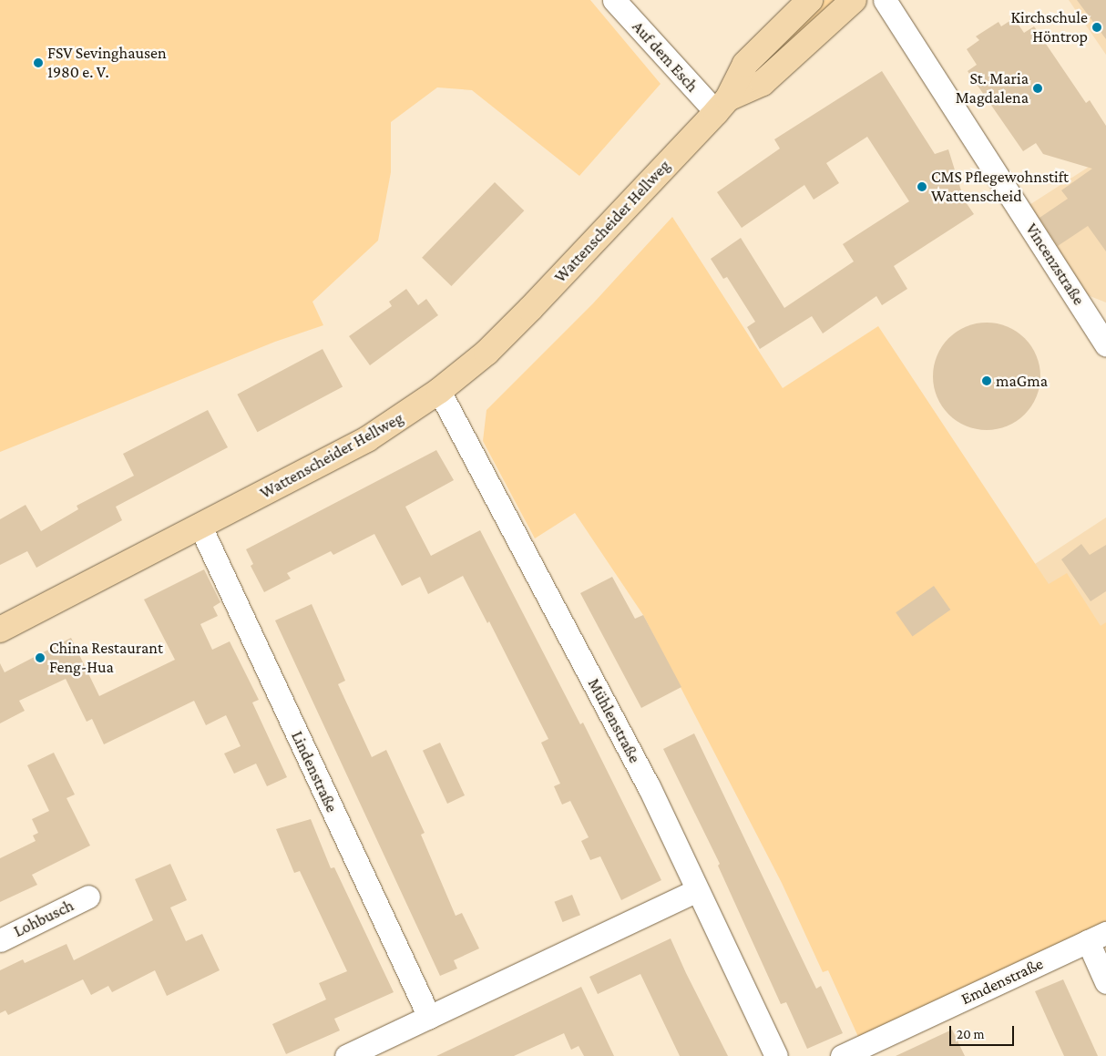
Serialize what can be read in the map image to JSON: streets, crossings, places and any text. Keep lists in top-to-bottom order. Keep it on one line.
{"streets":{"main road":["Wattenscheider Hellweg"],"street":["Auf dem Esch","Vincenzstraße","Mühlenstraße","Lindenstraße","Lohbusch","Emdenstraße"]},"crossings":[["Auf dem Esch","Wattenscheider Hellweg"],["Wattenscheider Hellweg","Mühlenstraße"],["Wattenscheider Hellweg","Lindenstraße"]],"places":["Kirchschule Höntrop","FSV Sevinghausen 1980 e. V.","St. Maria Magdalena","CMS Pflegewohnstift Wattenscheid","maGma","China Restaurant Feng-Hua"],"scale_bar":"20 m"}
